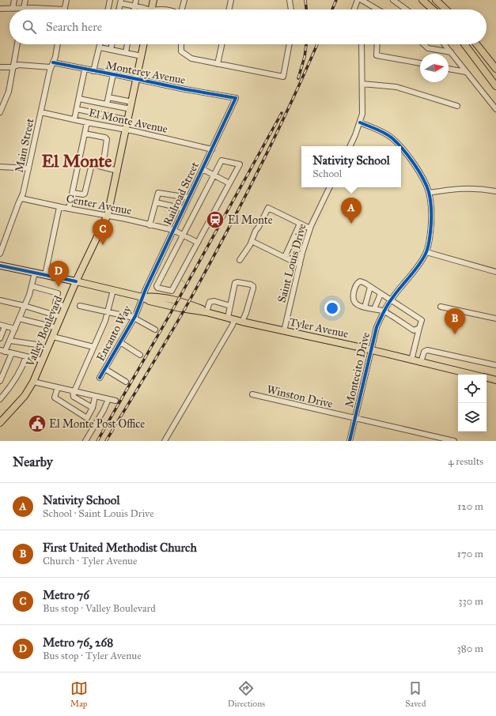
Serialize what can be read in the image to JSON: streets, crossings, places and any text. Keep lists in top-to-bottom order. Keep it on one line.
{"streets":{"main road":["Tyler Avenue","Valley Boulevard"],"street":["Monterey Avenue","El Monte Avenue","Main Street","Railroad Street","Center Avenue","Saint Louis Drive","Encanto Way","Montecito Drive","Winston Drive"]},"crossings":[["Monterey Avenue","Main Street"],["Monterey Avenue","Railroad Street"],["Monterey Avenue","Valley Boulevard"],["El Monte Avenue","Main Street"],["El Monte Avenue","Railroad Street"],["El Monte Avenue","Valley Boulevard"],["Main Street","Center Avenue"],["Railroad Street","Center Avenue"],["Railroad Street","Tyler Avenue"],["Railroad Street","Encanto Way"],["Center Avenue","Valley Boulevard"],["Saint Louis Drive","Tyler Avenue"],["Tyler Avenue","Valley Boulevard"],["Tyler Avenue","Encanto Way"],["Tyler Avenue","Montecito Drive"],["Montecito Drive","Winston Drive"]],"districts":["El Monte"],"places":{"station":["El Monte"],"public building":["El Monte Post Office"]},"north":"right","page":{"search":"Search here","popup":["Nativity School","School"],"pins":["A","C","D","B"],"heading":["Nearby","4 results"],"list":[{"mark":"A","name":"Nativity School","note":"School · Saint Louis Drive","value":"120 m"},{"mark":"B","name":"First United Methodist Church","note":"Church · Tyler Avenue","value":"170 m"},{"mark":"C","name":"Metro 76","note":"Bus stop · Valley Boulevard","value":"330 m"},{"mark":"D","name":"Metro 76, 268","note":"Bus stop · Tyler Avenue","value":"380 m"}],"nav":["Map","Directions","Saved"]}}
